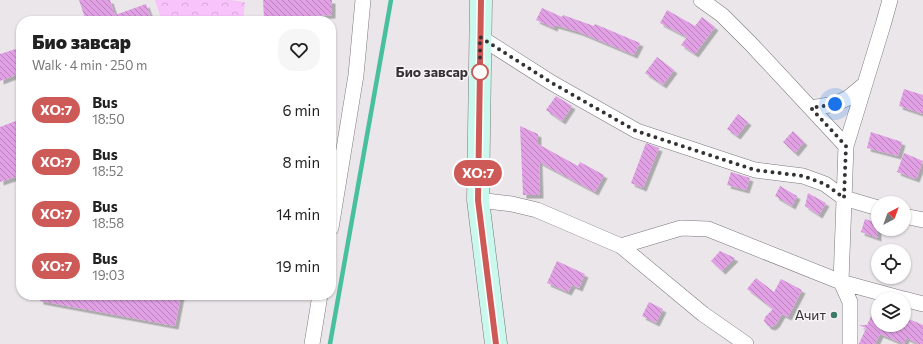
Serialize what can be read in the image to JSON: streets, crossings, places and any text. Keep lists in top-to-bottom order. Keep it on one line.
{"places":["Био завсар","Ачит"],"lines":["bus line ХО:7"],"north":"top right","page":{"on_map":"ХО:7","heading":["Био завсар","Walk · 4 min · 250 m"],"list":[{"mark":"ХО:7","name":"Bus","note":"18:50","value":"6 min"},{"mark":"ХО:7","name":"Bus","note":"18:52","value":"8 min"},{"mark":"ХО:7","name":"Bus","note":"18:58","value":"14 min"},{"mark":"ХО:7","name":"Bus","note":"19:03","value":"19 min"}]}}
